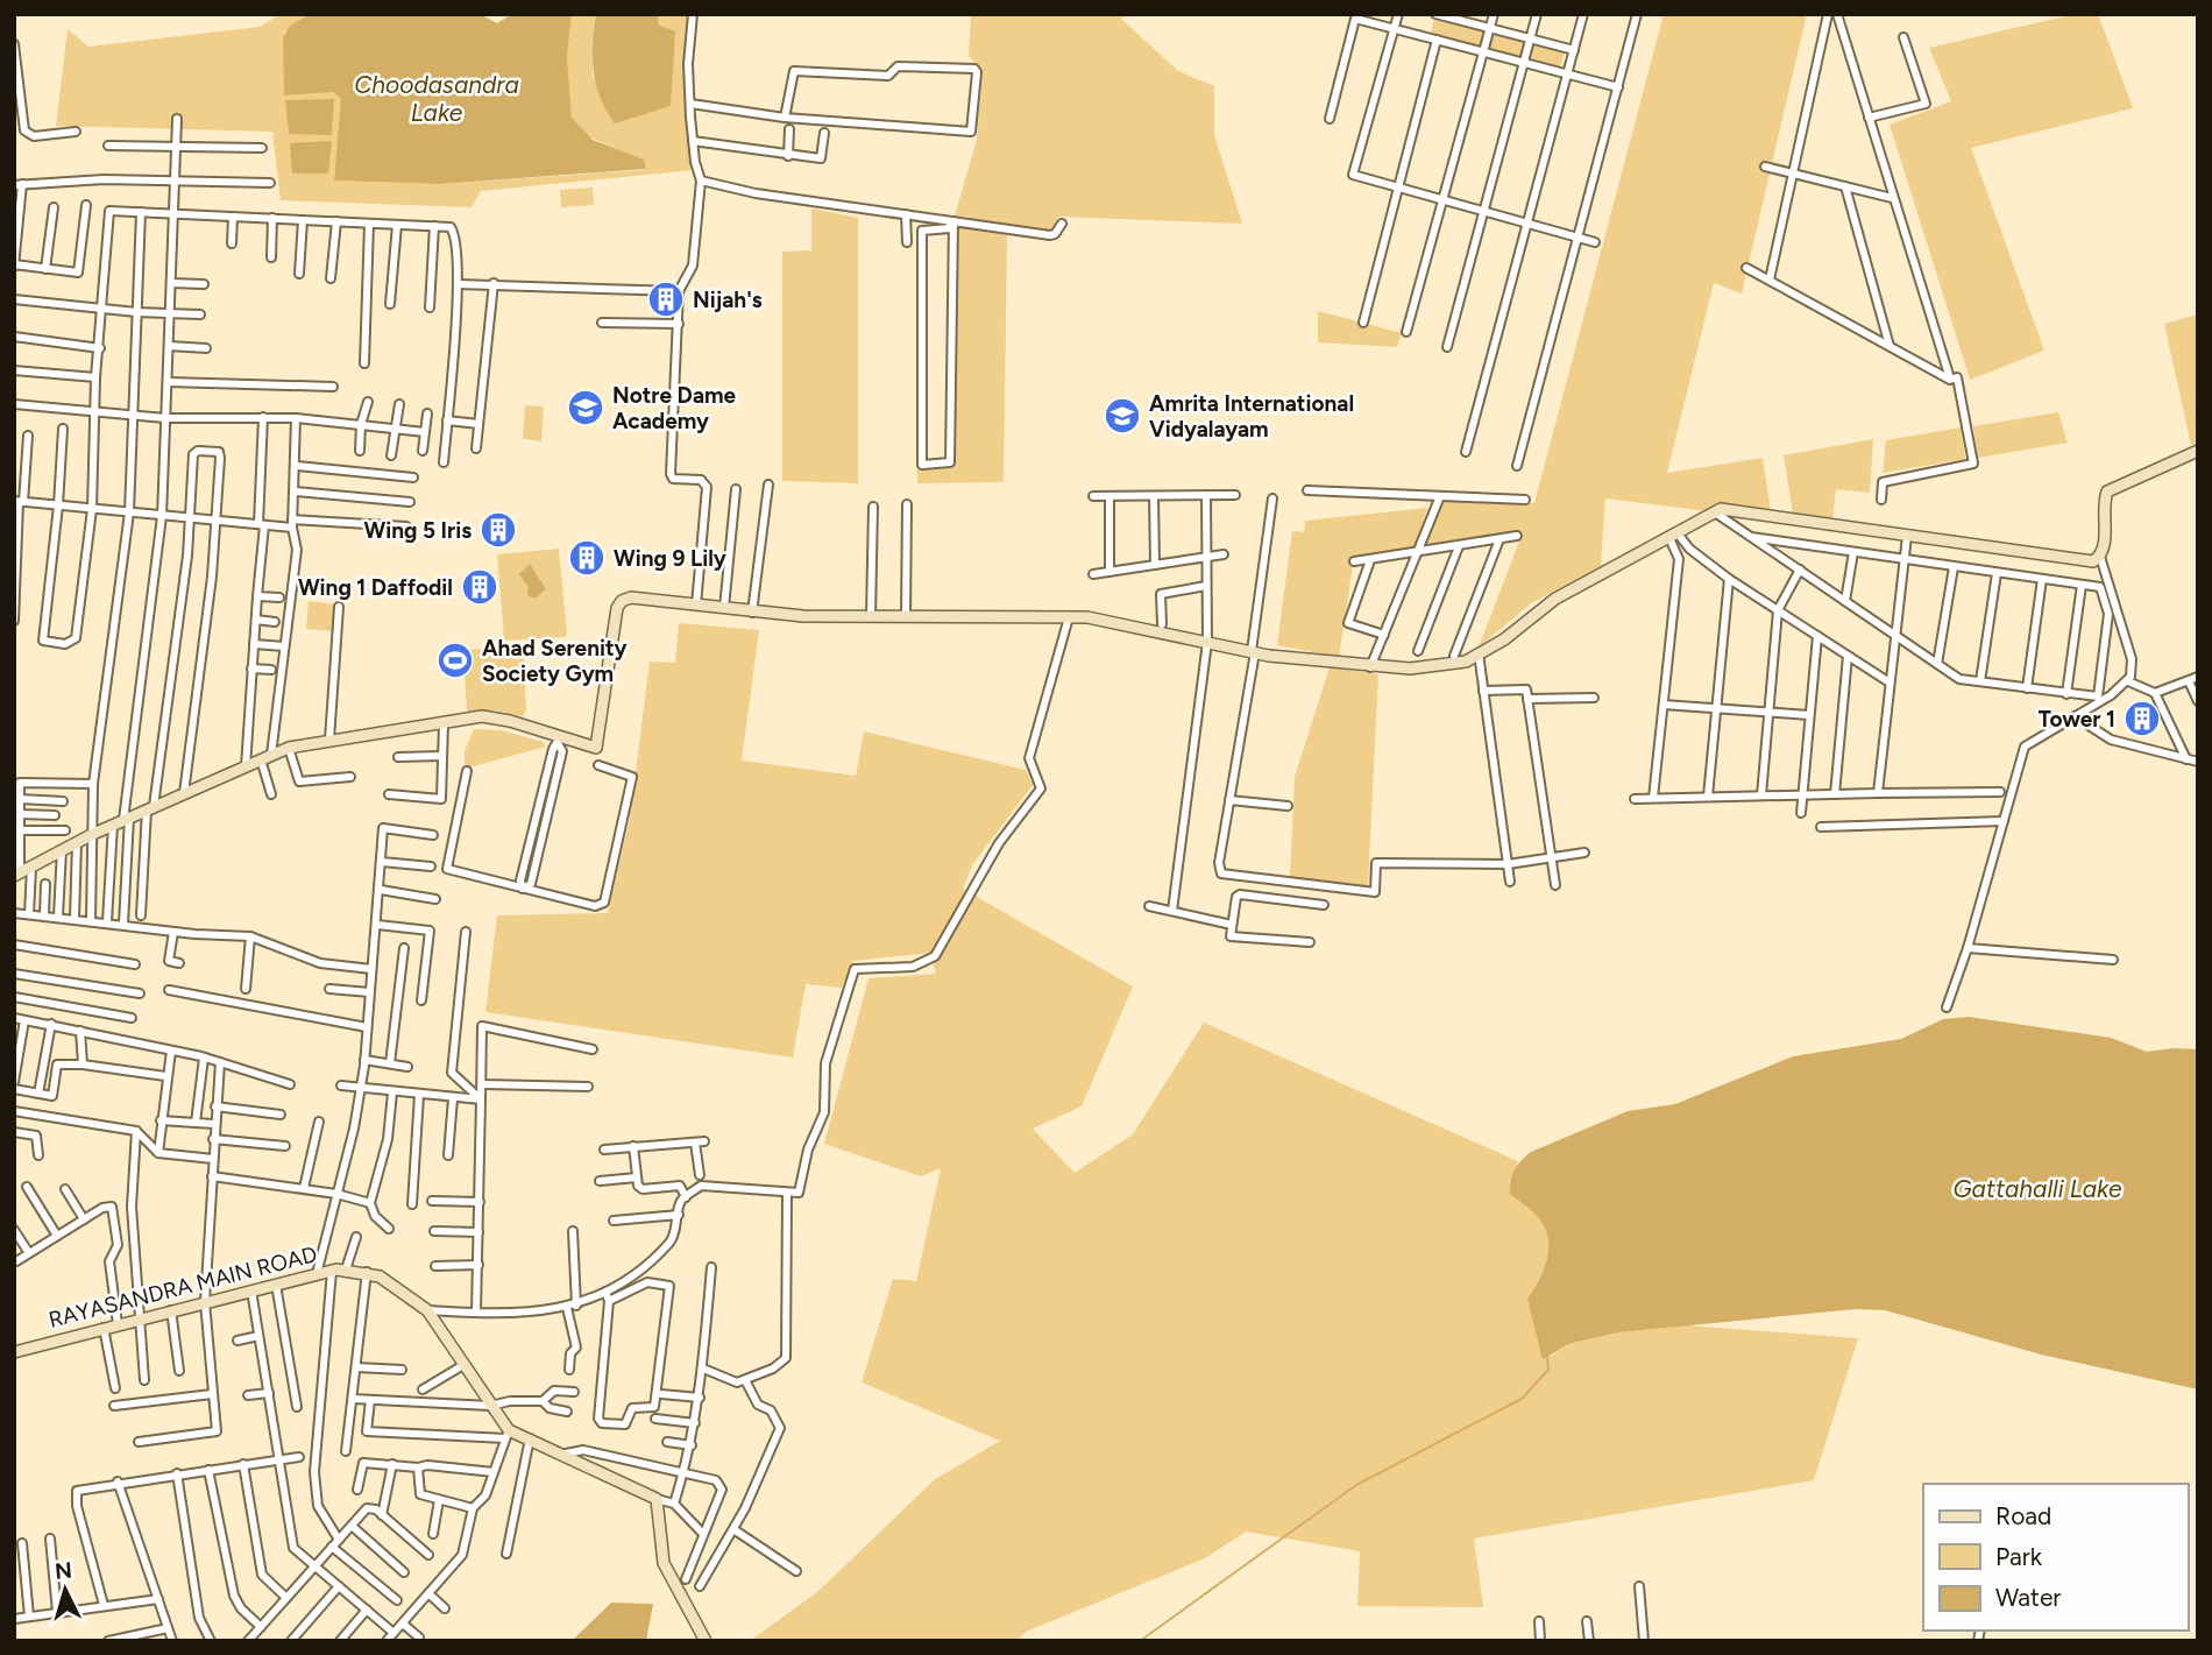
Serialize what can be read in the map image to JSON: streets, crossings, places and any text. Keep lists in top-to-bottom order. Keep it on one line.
{"streets":{"street":["RAYASANDRA MAIN ROAD"]},"water":["Choodasandra Lake","Gattahalli Lake"],"places":{"building":["Nijah's","Wing 5 Iris","Wing 9 Lily","Wing 1 Daffodil","Tower 1"],"school or university":["Notre Dame Academy","Amrita International Vidyalayam"],"sports":["Ahad Serenity Society Gym"]},"legend":["Road","Park","Water"],"north":"top"}
